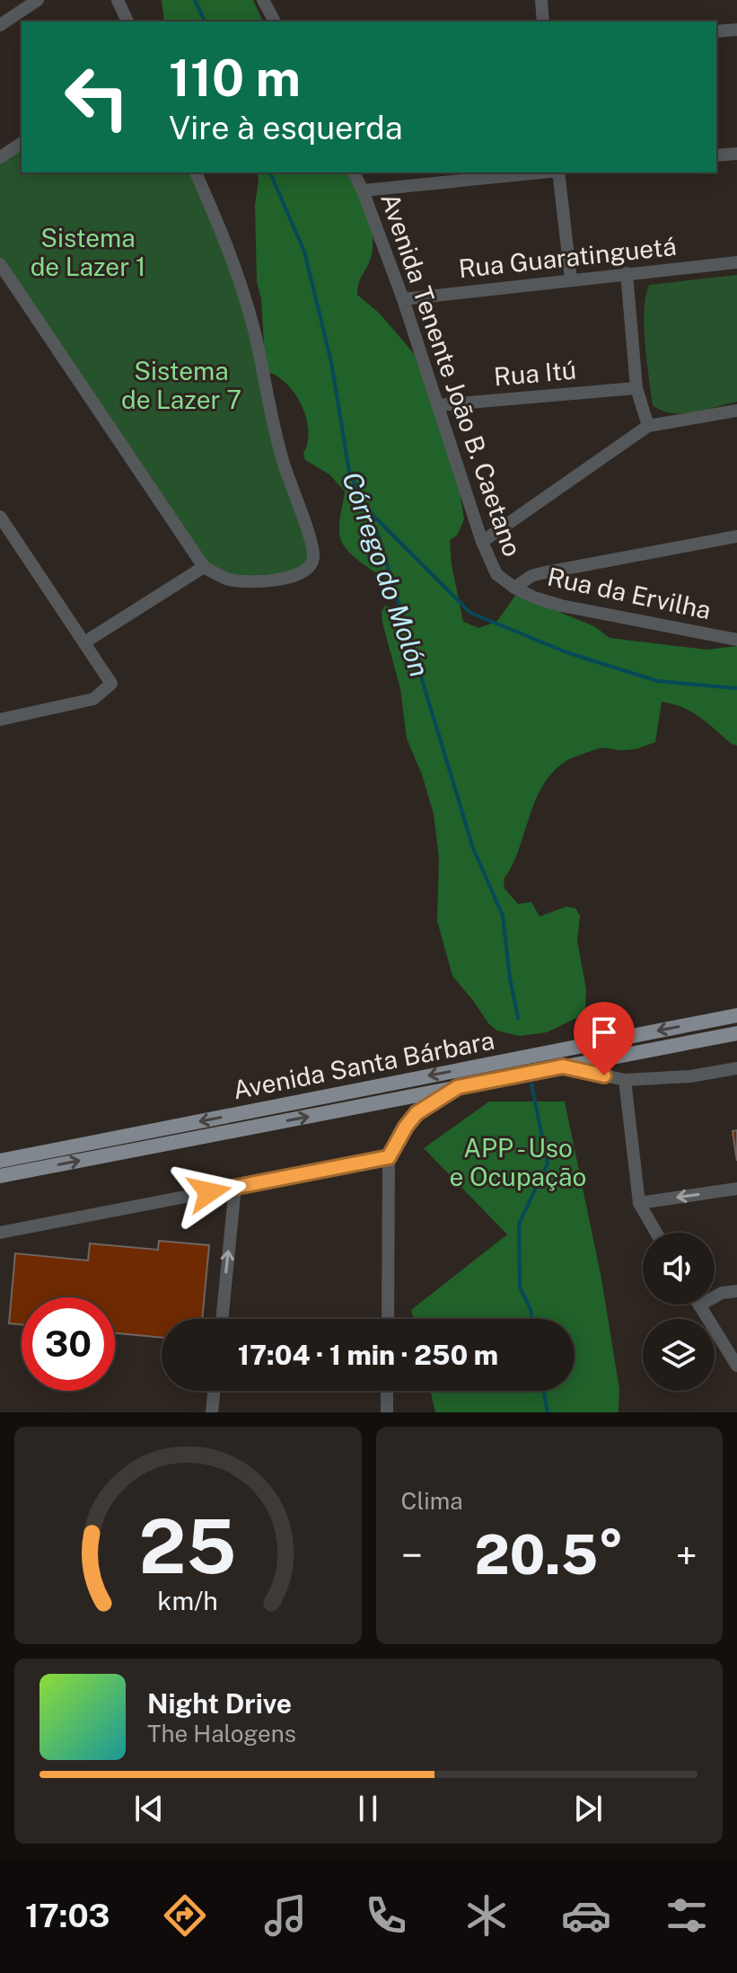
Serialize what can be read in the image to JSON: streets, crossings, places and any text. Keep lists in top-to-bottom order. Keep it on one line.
{"streets":{"main road":["Avenida Santa Bárbara"],"street":["Rua Guaratinguetá","Rua Itú","Avenida Tenente João B. Caetano","Rua da Ervilha"]},"crossings":[["Rua Guaratinguetá","Avenida Tenente João B. Caetano"],["Rua Itú","Avenida Tenente João B. Caetano"],["Avenida Tenente João B. Caetano","Rua da Ervilha"]],"water":["Córrego do Molón"],"parks":["Sistema de Lazer 1","Sistema de Lazer 7","APP - Uso e Ocupação"],"page":{"turn":["110 m","Vire à esquerda"],"limit":"30","trip":"17:04 · 1 min · 250 m","tile":"Clima","heat":["−","20.5°","+"],"song":["Night Drive","The Halogens"],"tabs":"17:03","gauge":["25","km/h"]}}
